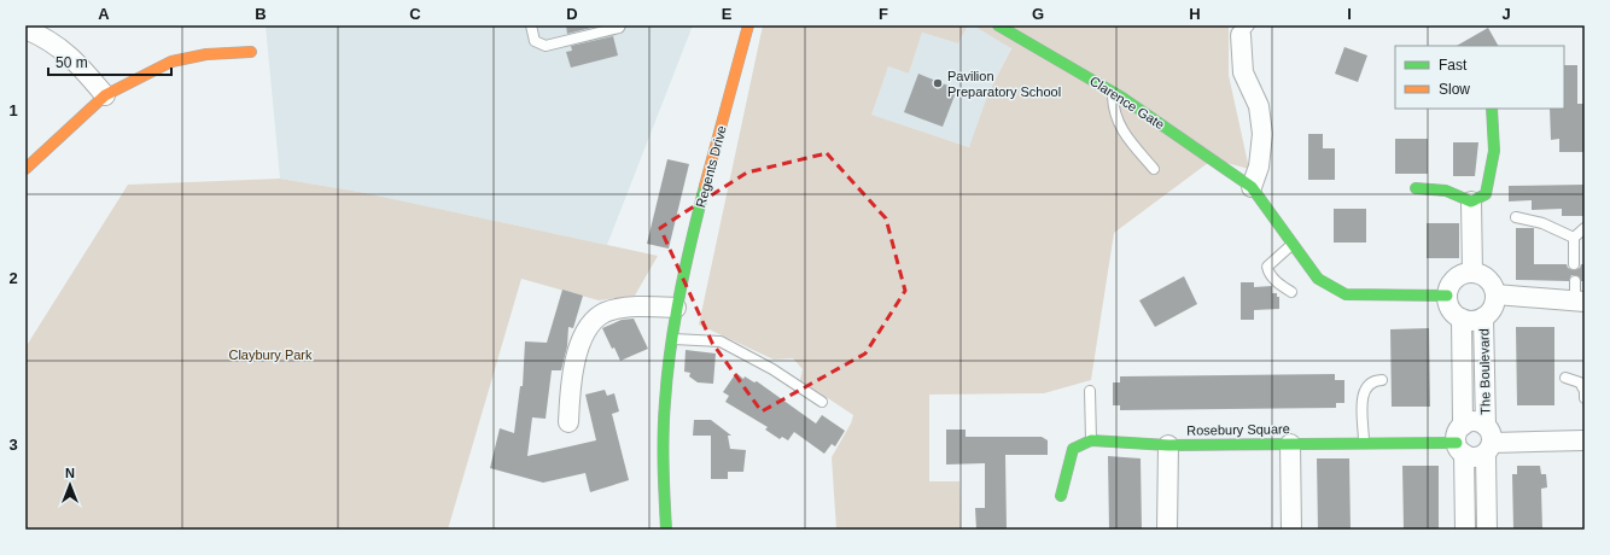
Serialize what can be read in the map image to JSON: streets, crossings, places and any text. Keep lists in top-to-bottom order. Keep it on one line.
{"streets":{"street":["Clarence Gate","Regents Drive","The Boulevard","Rosebury Square"]},"crossings":[["Clarence Gate","The Boulevard"],["The Boulevard","Rosebury Square"]],"parks":["Claybury Park"],"places":["Pavilion Preparatory School"],"legend":["Fast","Slow"],"scale_bar":"50 m","north":"top","grid":{"columns":["A","B","C","D","E","F","G","H","I","J"],"rows":["1","2","3"]}}
